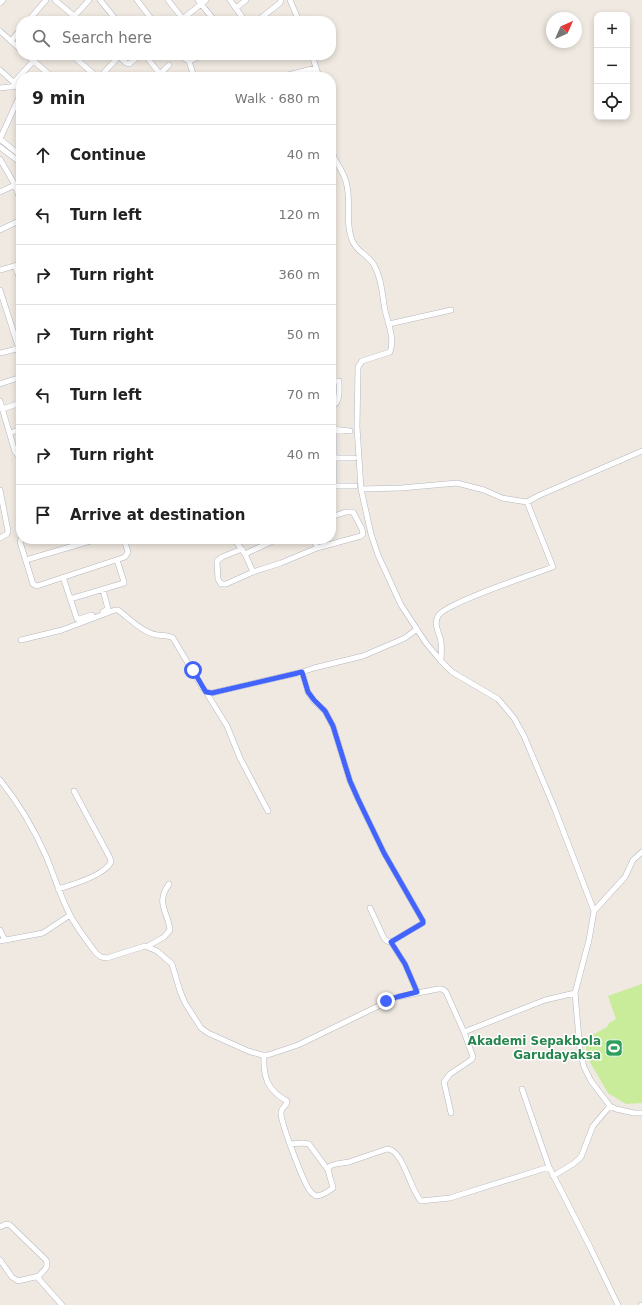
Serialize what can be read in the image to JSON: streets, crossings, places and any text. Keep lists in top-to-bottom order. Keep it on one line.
{"places":{"sports":["Akademi Sepakbola Garudayaksa"]},"north":"top right","page":{"map_buttons":["+","−"],"search":"Search here","heading":["9 min","Walk · 680 m"],"list":[["Continue","40 m"],["Turn left","120 m"],["Turn right","360 m"],["Turn right","50 m"],["Turn left","70 m"],["Turn right","40 m"],"Arrive at destination"]}}
